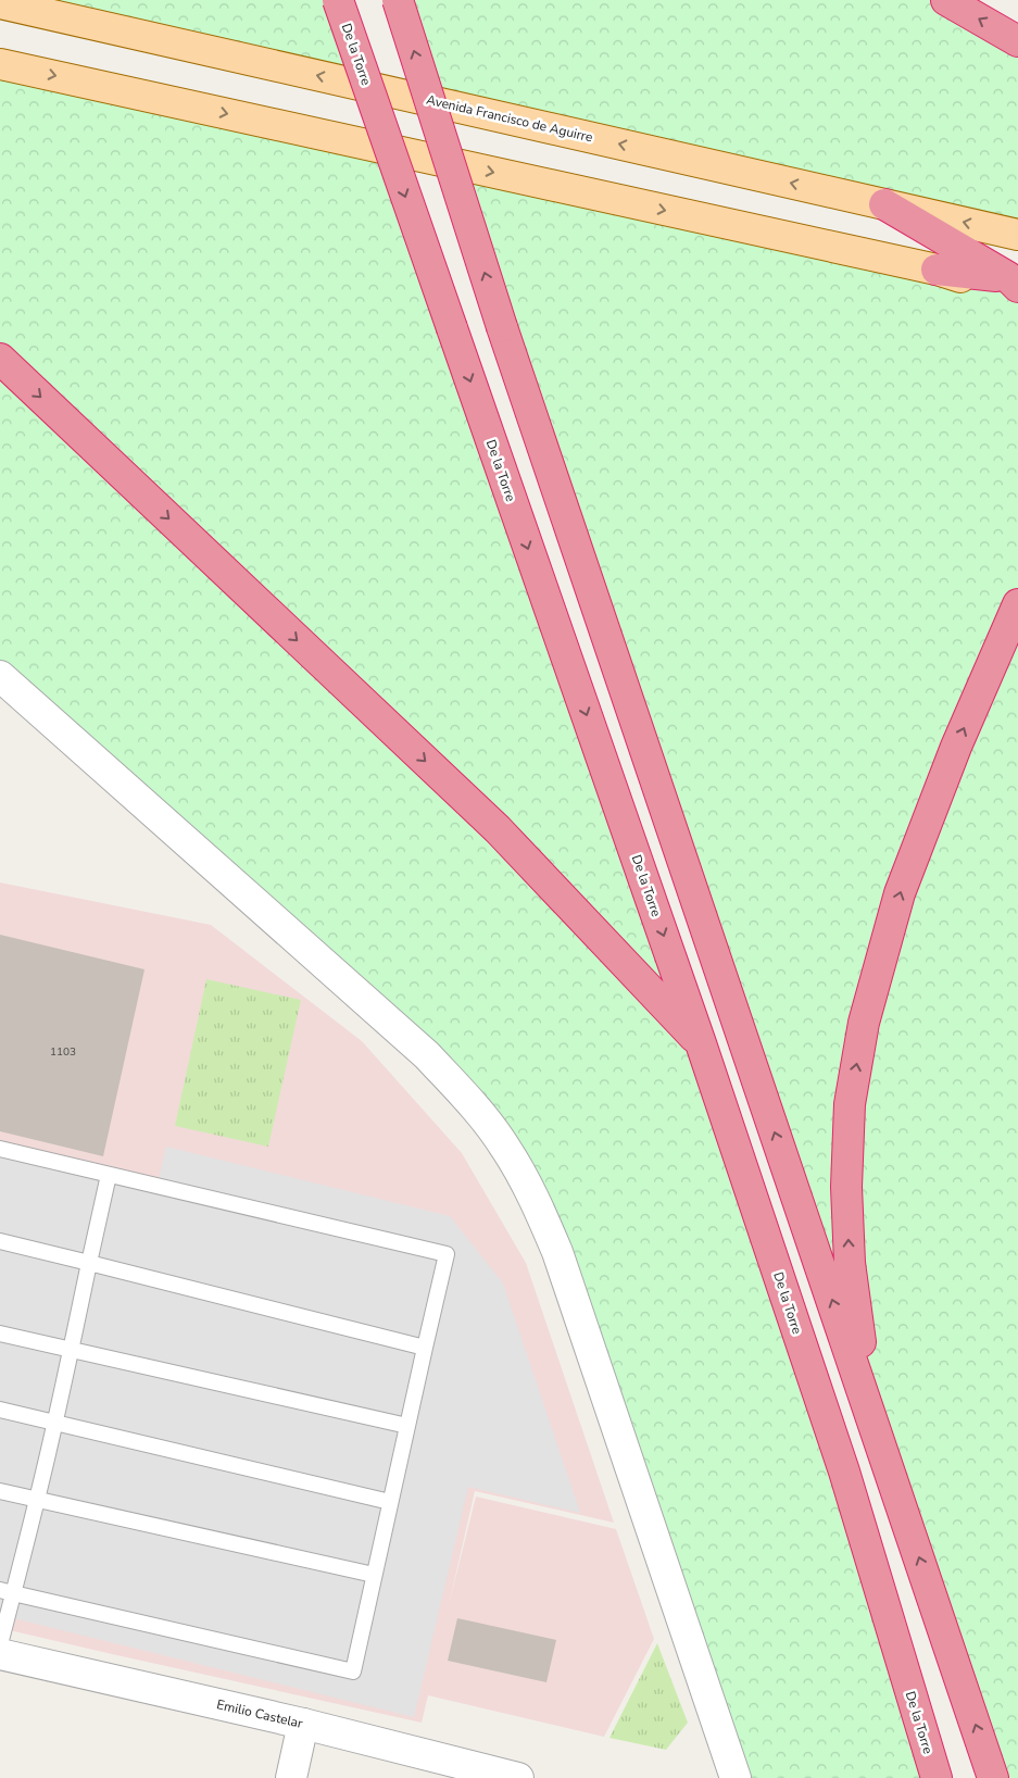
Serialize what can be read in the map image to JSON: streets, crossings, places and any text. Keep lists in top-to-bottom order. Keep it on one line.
{"streets":{"highway":["De la Torre"],"main road":["Avenida Francisco de Aguirre"],"street":["Emilio Castelar"]},"house_numbers":["1103"]}
